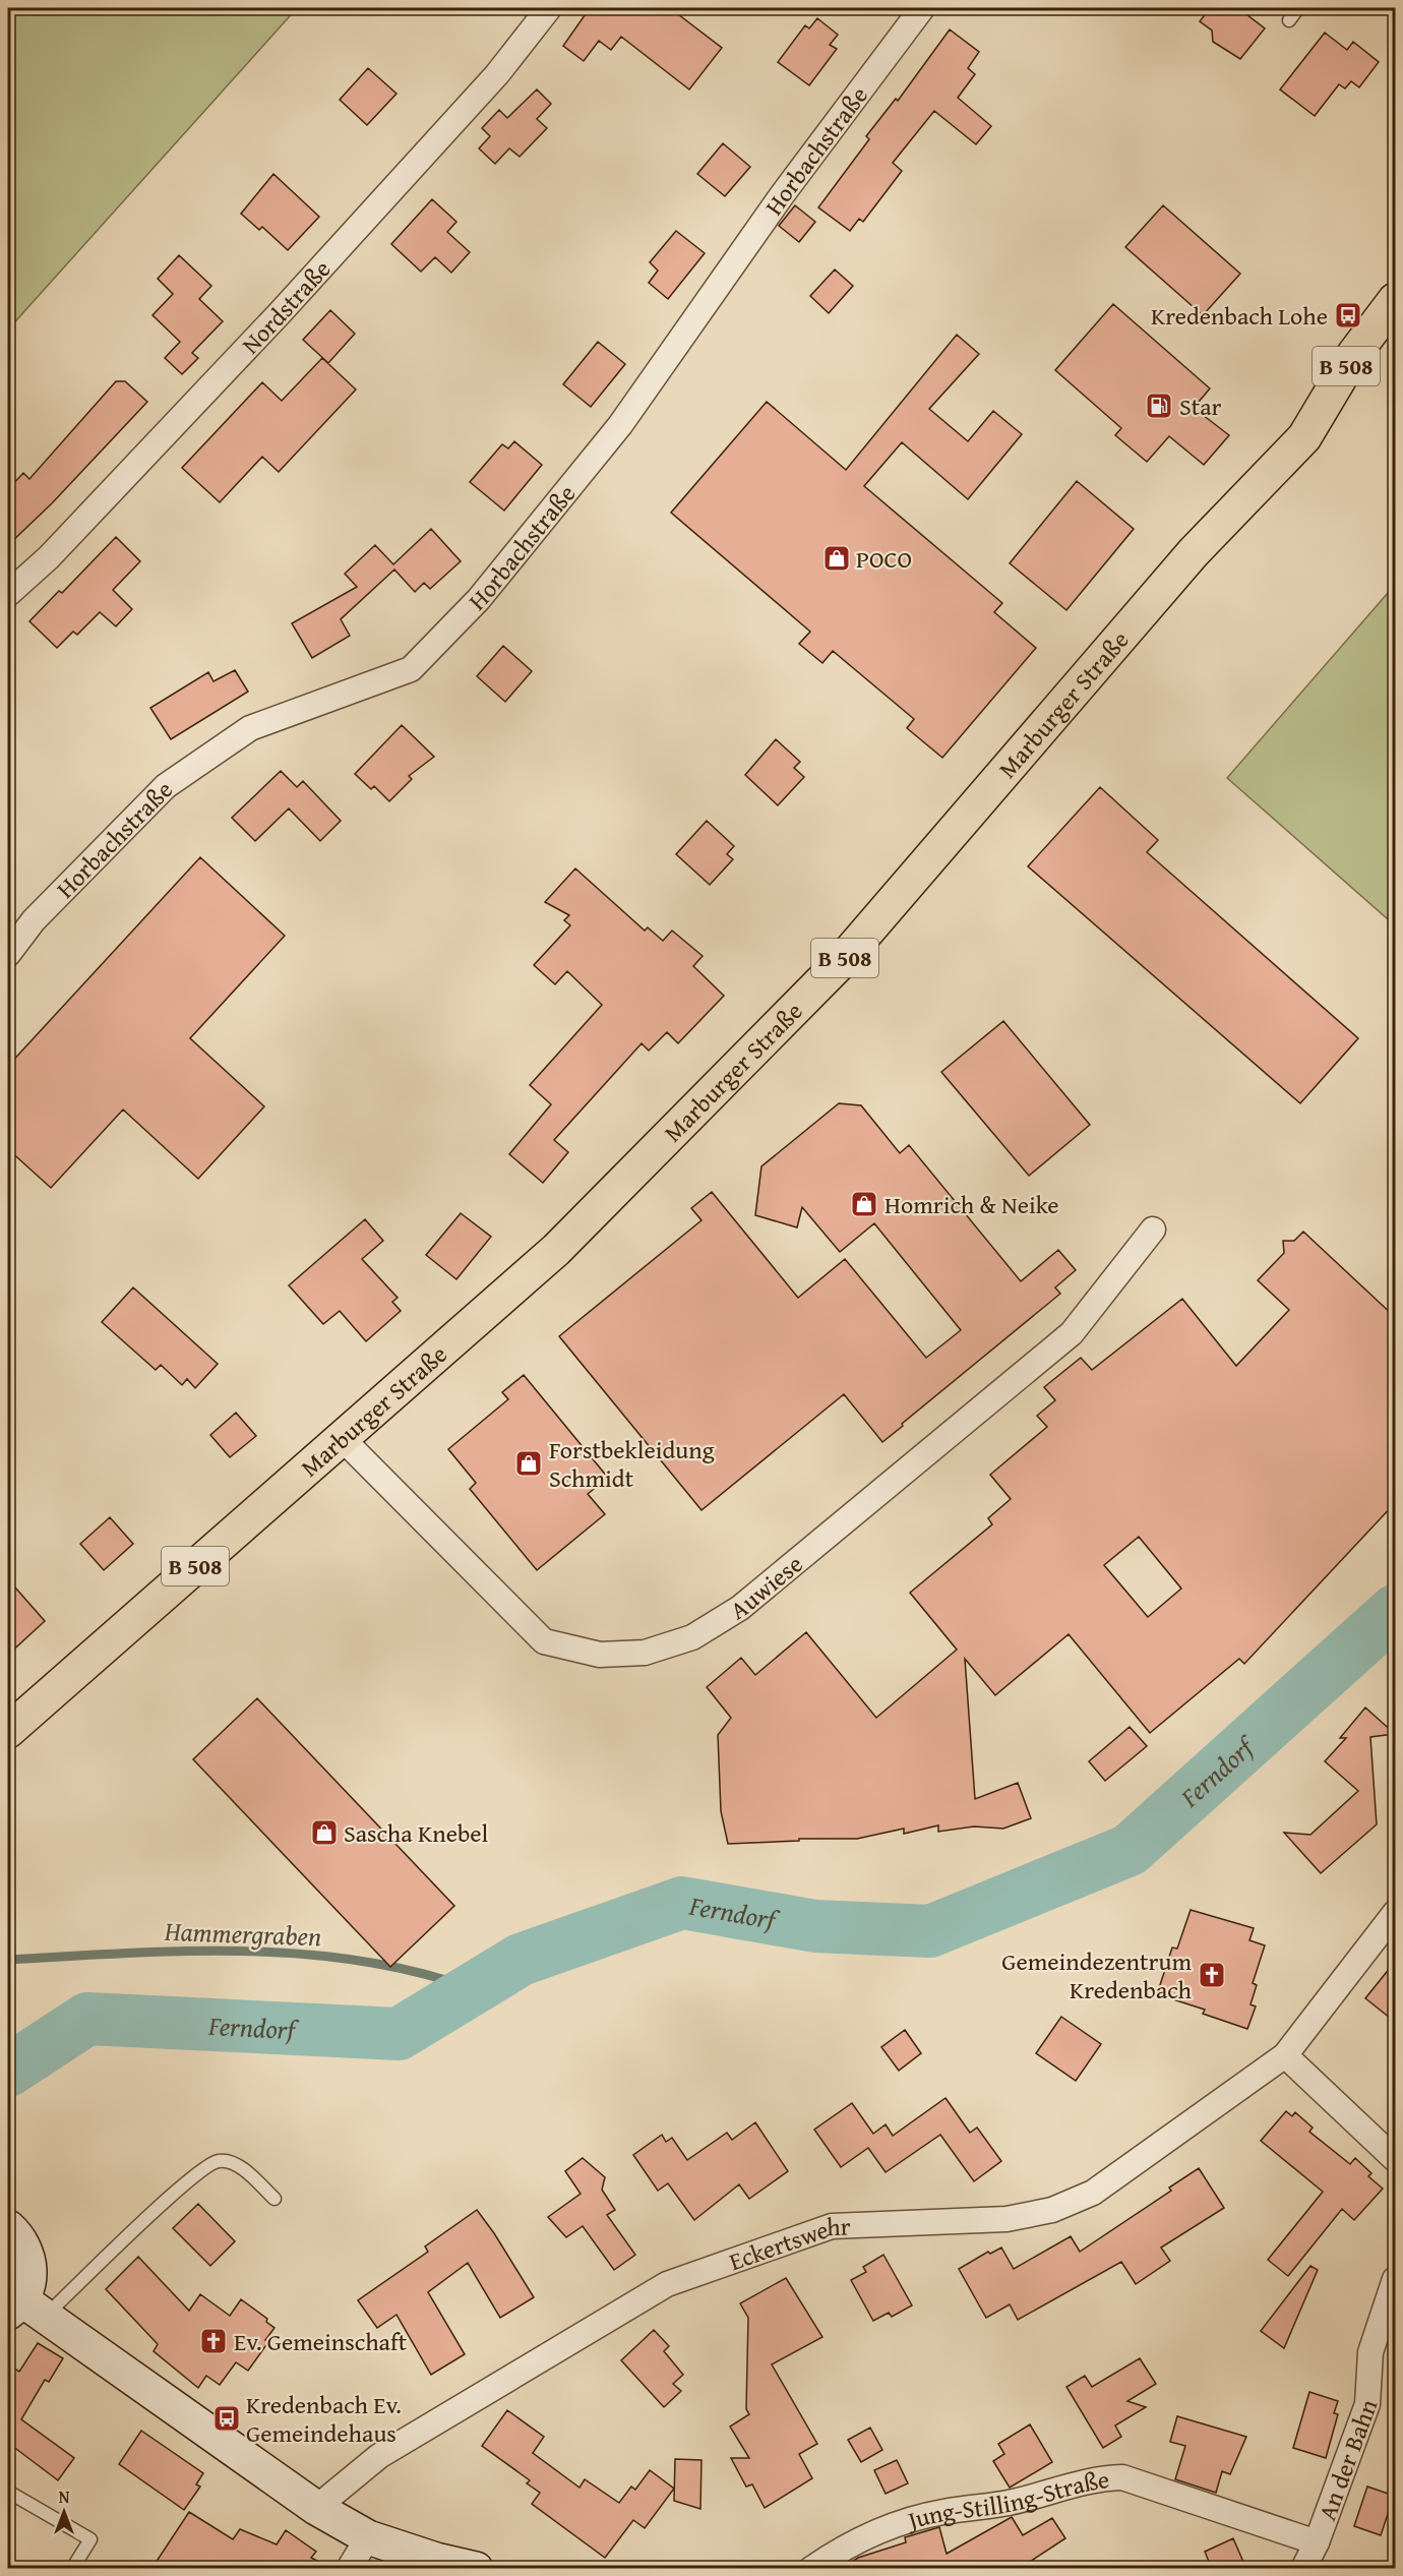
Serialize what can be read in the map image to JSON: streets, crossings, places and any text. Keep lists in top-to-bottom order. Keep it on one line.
{"streets":{"main road":["B 508","Marburger Straße"],"street":["Horbachstraße","Nordstraße","Auwiese","Eckertswehr","An der Bahn","Jung-Stilling-Straße"]},"crossings":[["Marburger Straße","Auwiese"],["An der Bahn","Jung-Stilling-Straße"]],"water":["Ferndorf","Hammergraben"],"places":{"bus stop":["Kredenbach Lohe","Kredenbach Ev. Gemeindehaus"],"fuel station":["Star"],"shop":["POCO","Homrich & Neike","Forstbekleidung Schmidt","Sascha Knebel"],"church":["Gemeindezentrum Kredenbach","Ev. Gemeinschaft"]},"north":"top"}
